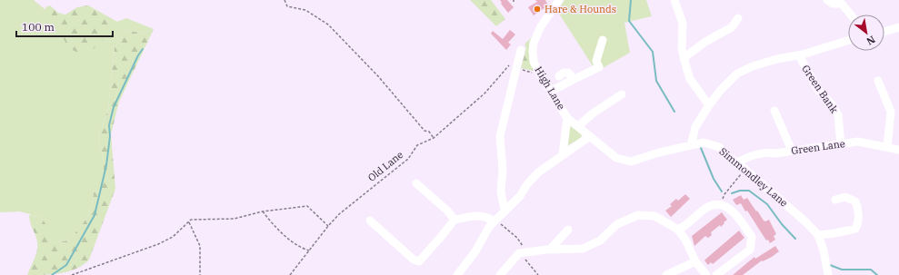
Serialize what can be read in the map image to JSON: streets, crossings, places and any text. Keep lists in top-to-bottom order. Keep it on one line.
{"streets":{"street":["High Lane","Green Bank","Green Lane","Simmondley Lane"],"path":["Old Lane"]},"crossings":[["High Lane","Simmondley Lane"],["Green Bank","Green Lane"],["Green Lane","Simmondley Lane"]],"places":["Hare & Hounds"],"scale_bar":"100 m","north":"bottom right"}
